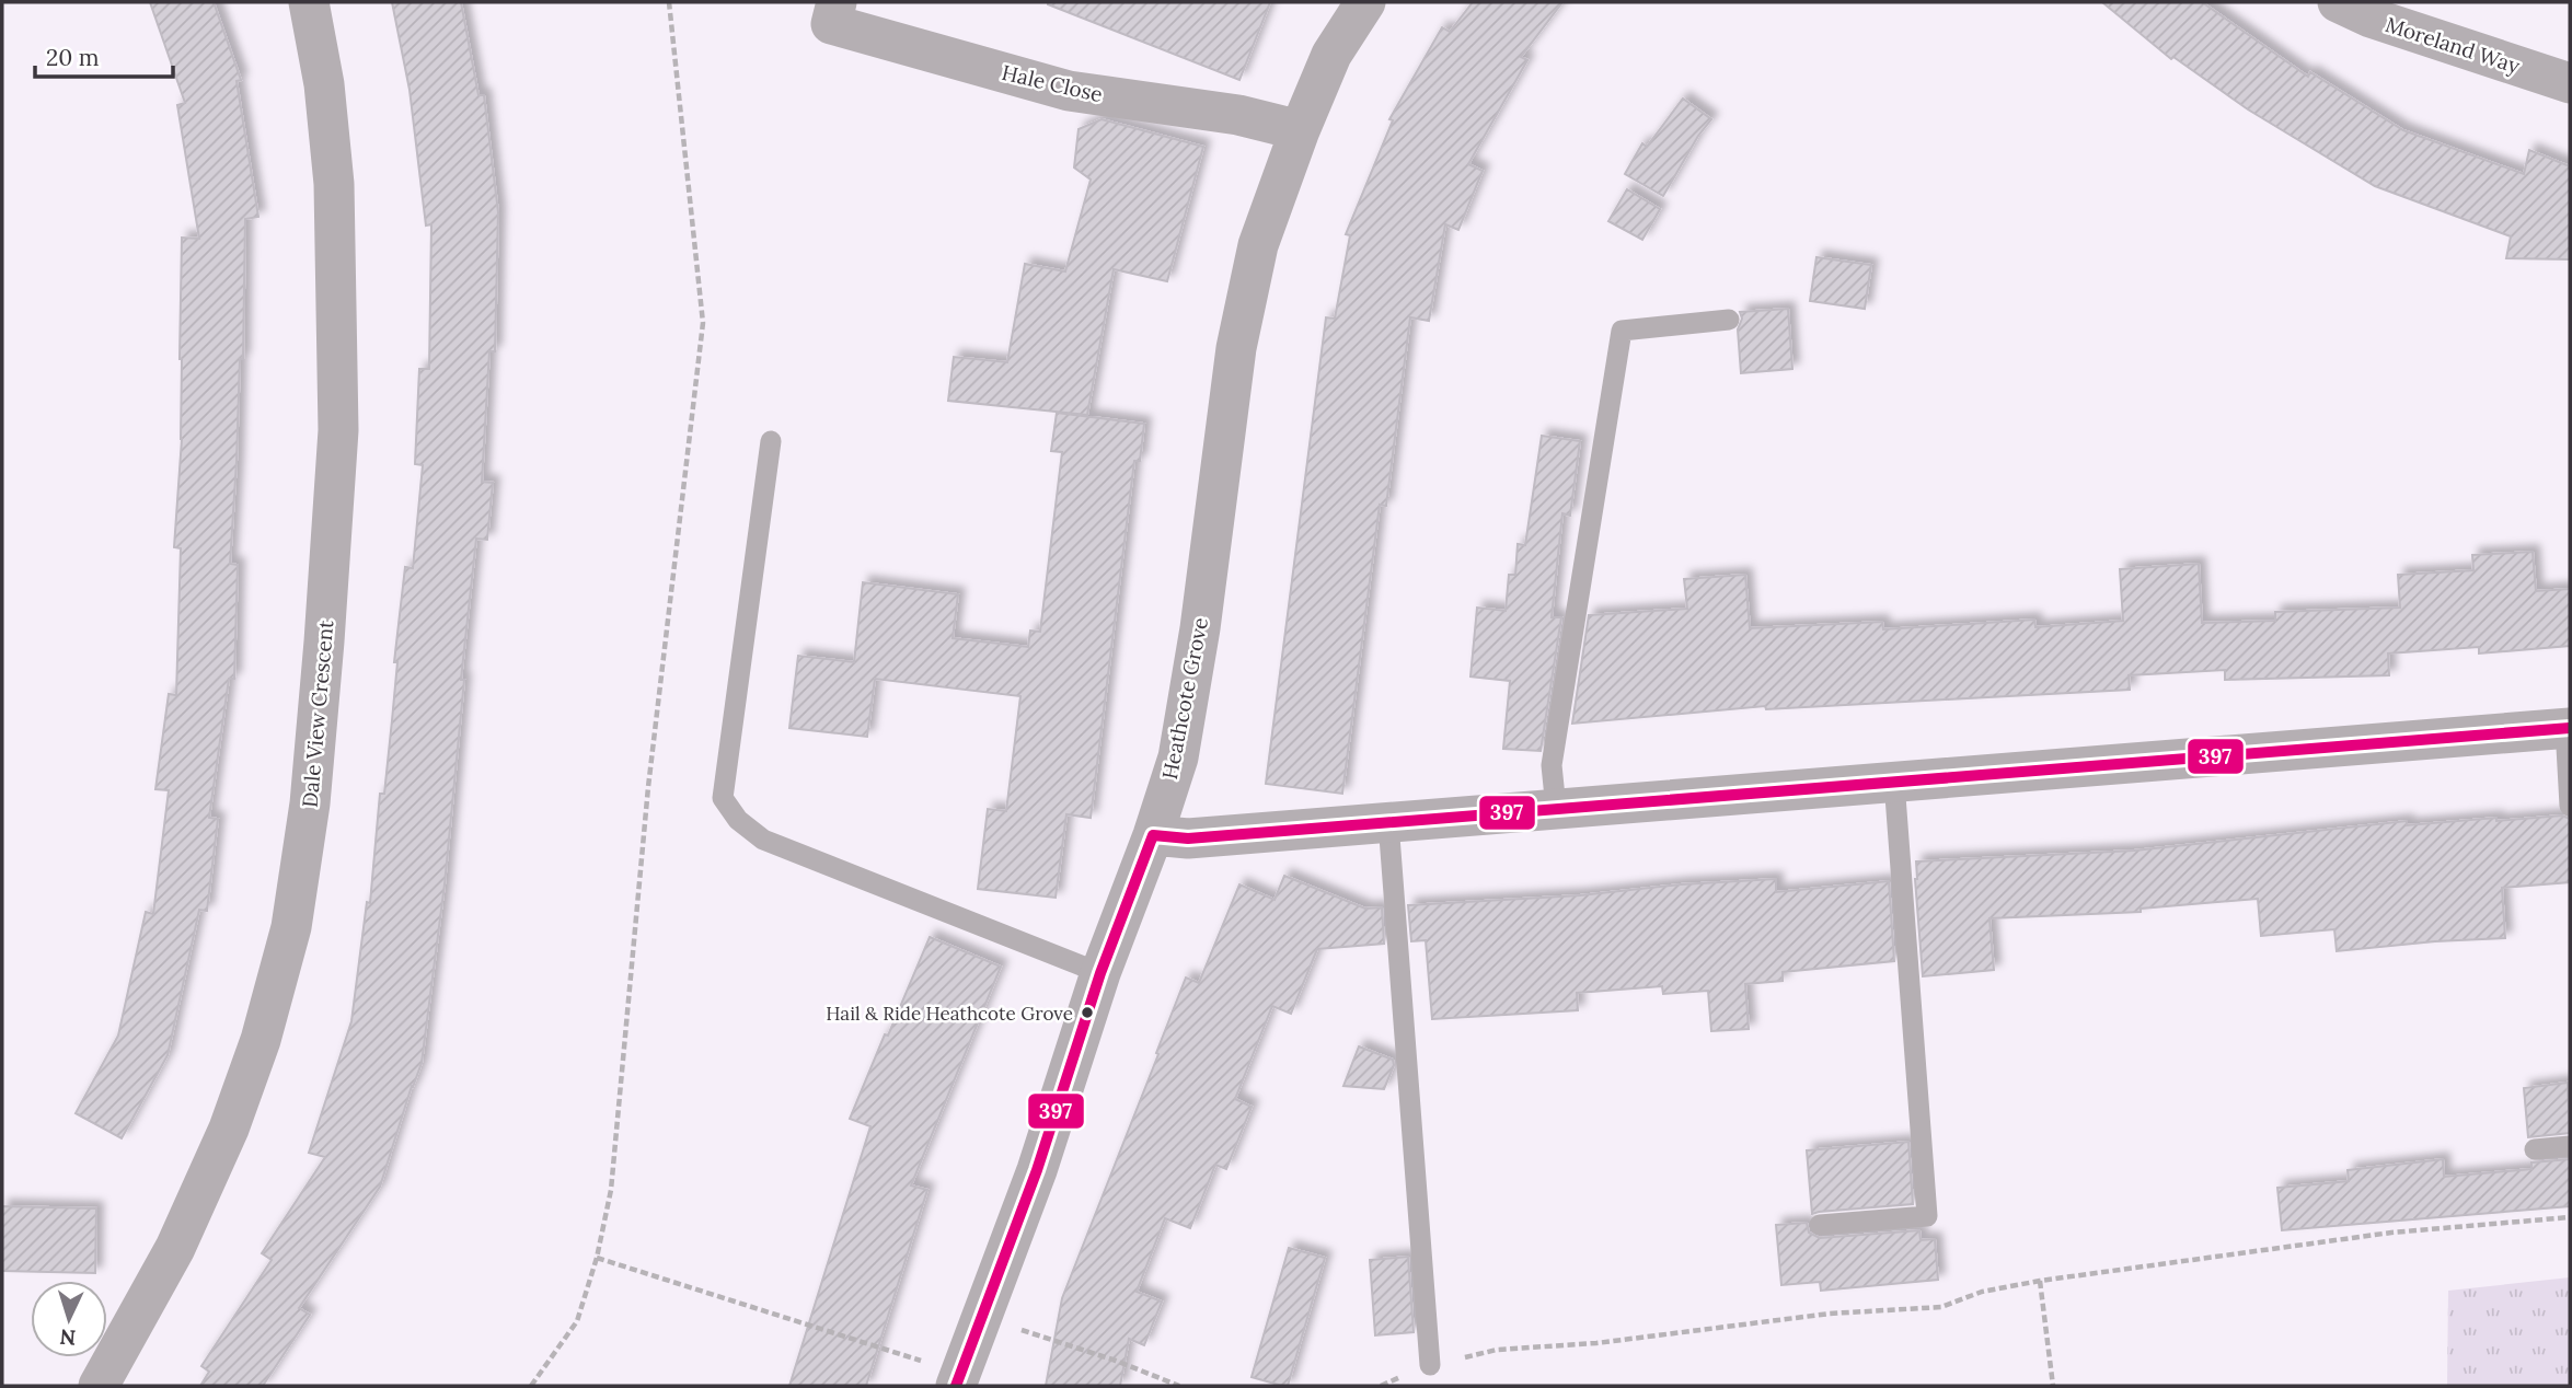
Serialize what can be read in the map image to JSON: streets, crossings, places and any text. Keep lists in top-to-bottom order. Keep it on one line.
{"streets":{"street":["Moreland Way","Hale Close","Heathcote Grove","Dale View Crescent"]},"crossings":[["Hale Close","Heathcote Grove"]],"places":["Hail & Ride Heathcote Grove"],"lines":["transit line 397"],"scale_bar":"20 m","north":"bottom"}
